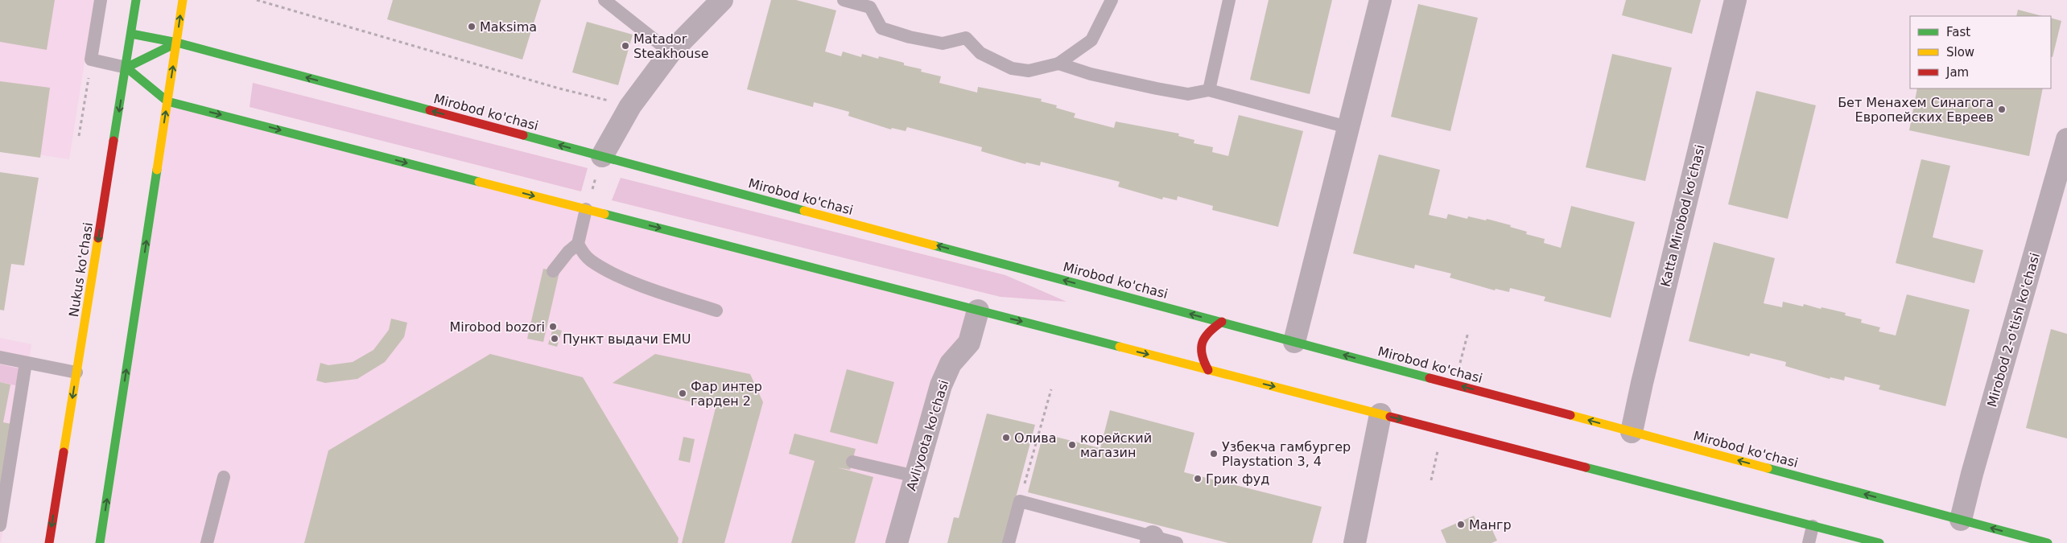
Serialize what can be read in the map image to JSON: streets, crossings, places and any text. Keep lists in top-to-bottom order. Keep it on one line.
{"streets":{"main road":["Mirobod ko'chasi","Nukus ko'chasi"],"street":["Katta Mirobod ko'chasi","Mirobod 2-o'tish ko'chasi","Avliyoota ko'chasi"]},"crossings":[["Mirobod ko'chasi","Katta Mirobod ko'chasi"],["Mirobod ko'chasi","Nukus ko'chasi"],["Mirobod ko'chasi","Mirobod 2-o'tish ko'chasi"]],"places":["Maksima","Matador Steakhouse","Бет Менахем Синагога Европейских Евреев","Mirobod bozori","Пункт выдачи EMU","Фар интер гарден 2","Олива","корейский магазин","Узбекча гамбургер Playstation 3, 4","Грик фуд","Мангр"],"legend":["Fast","Slow","Jam"]}
